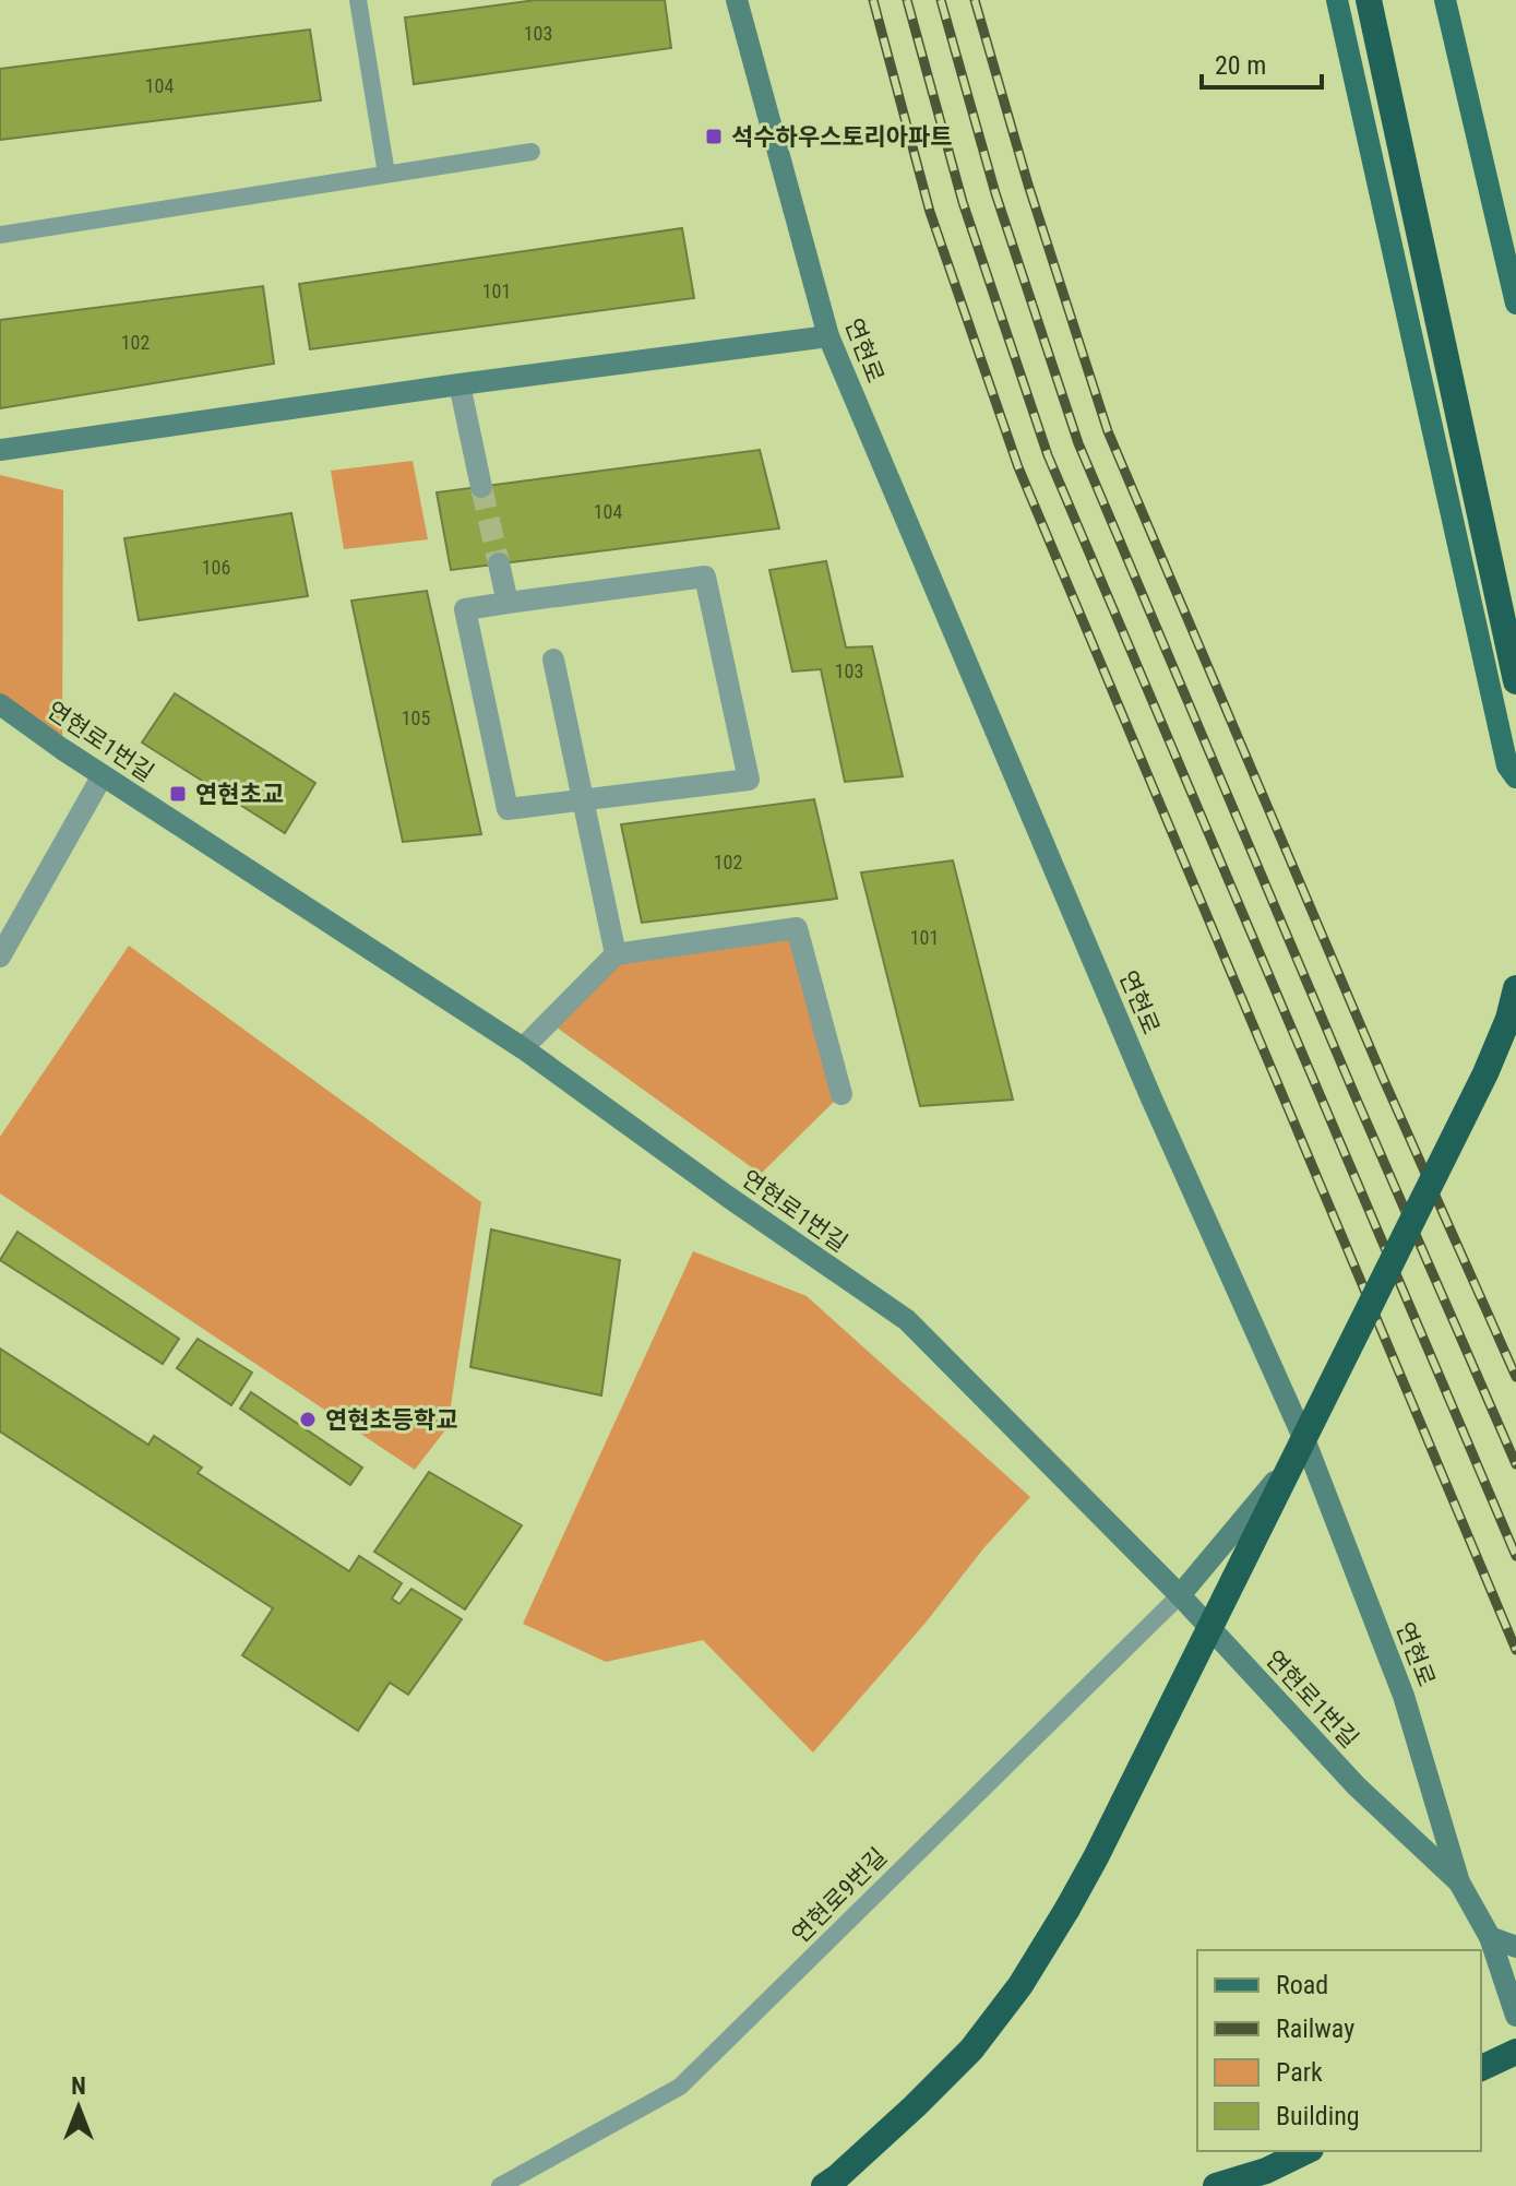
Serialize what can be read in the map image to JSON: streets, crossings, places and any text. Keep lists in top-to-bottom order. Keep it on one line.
{"streets":{"street":["연현로","연현로1번길"],"lane":["연현로9번길"]},"crossings":[["연현로","연현로1번길"],["연현로1번길","연현로9번길"]],"places":{"transit":["석수하우스토리아파트","연현초교"],"other":["연현초등학교"]},"house_numbers":["103","104","101","102","104","106","103","105","102","101"],"legend":["Road","Railway","Park","Building"],"scale_bar":"20 m","north":"top"}
